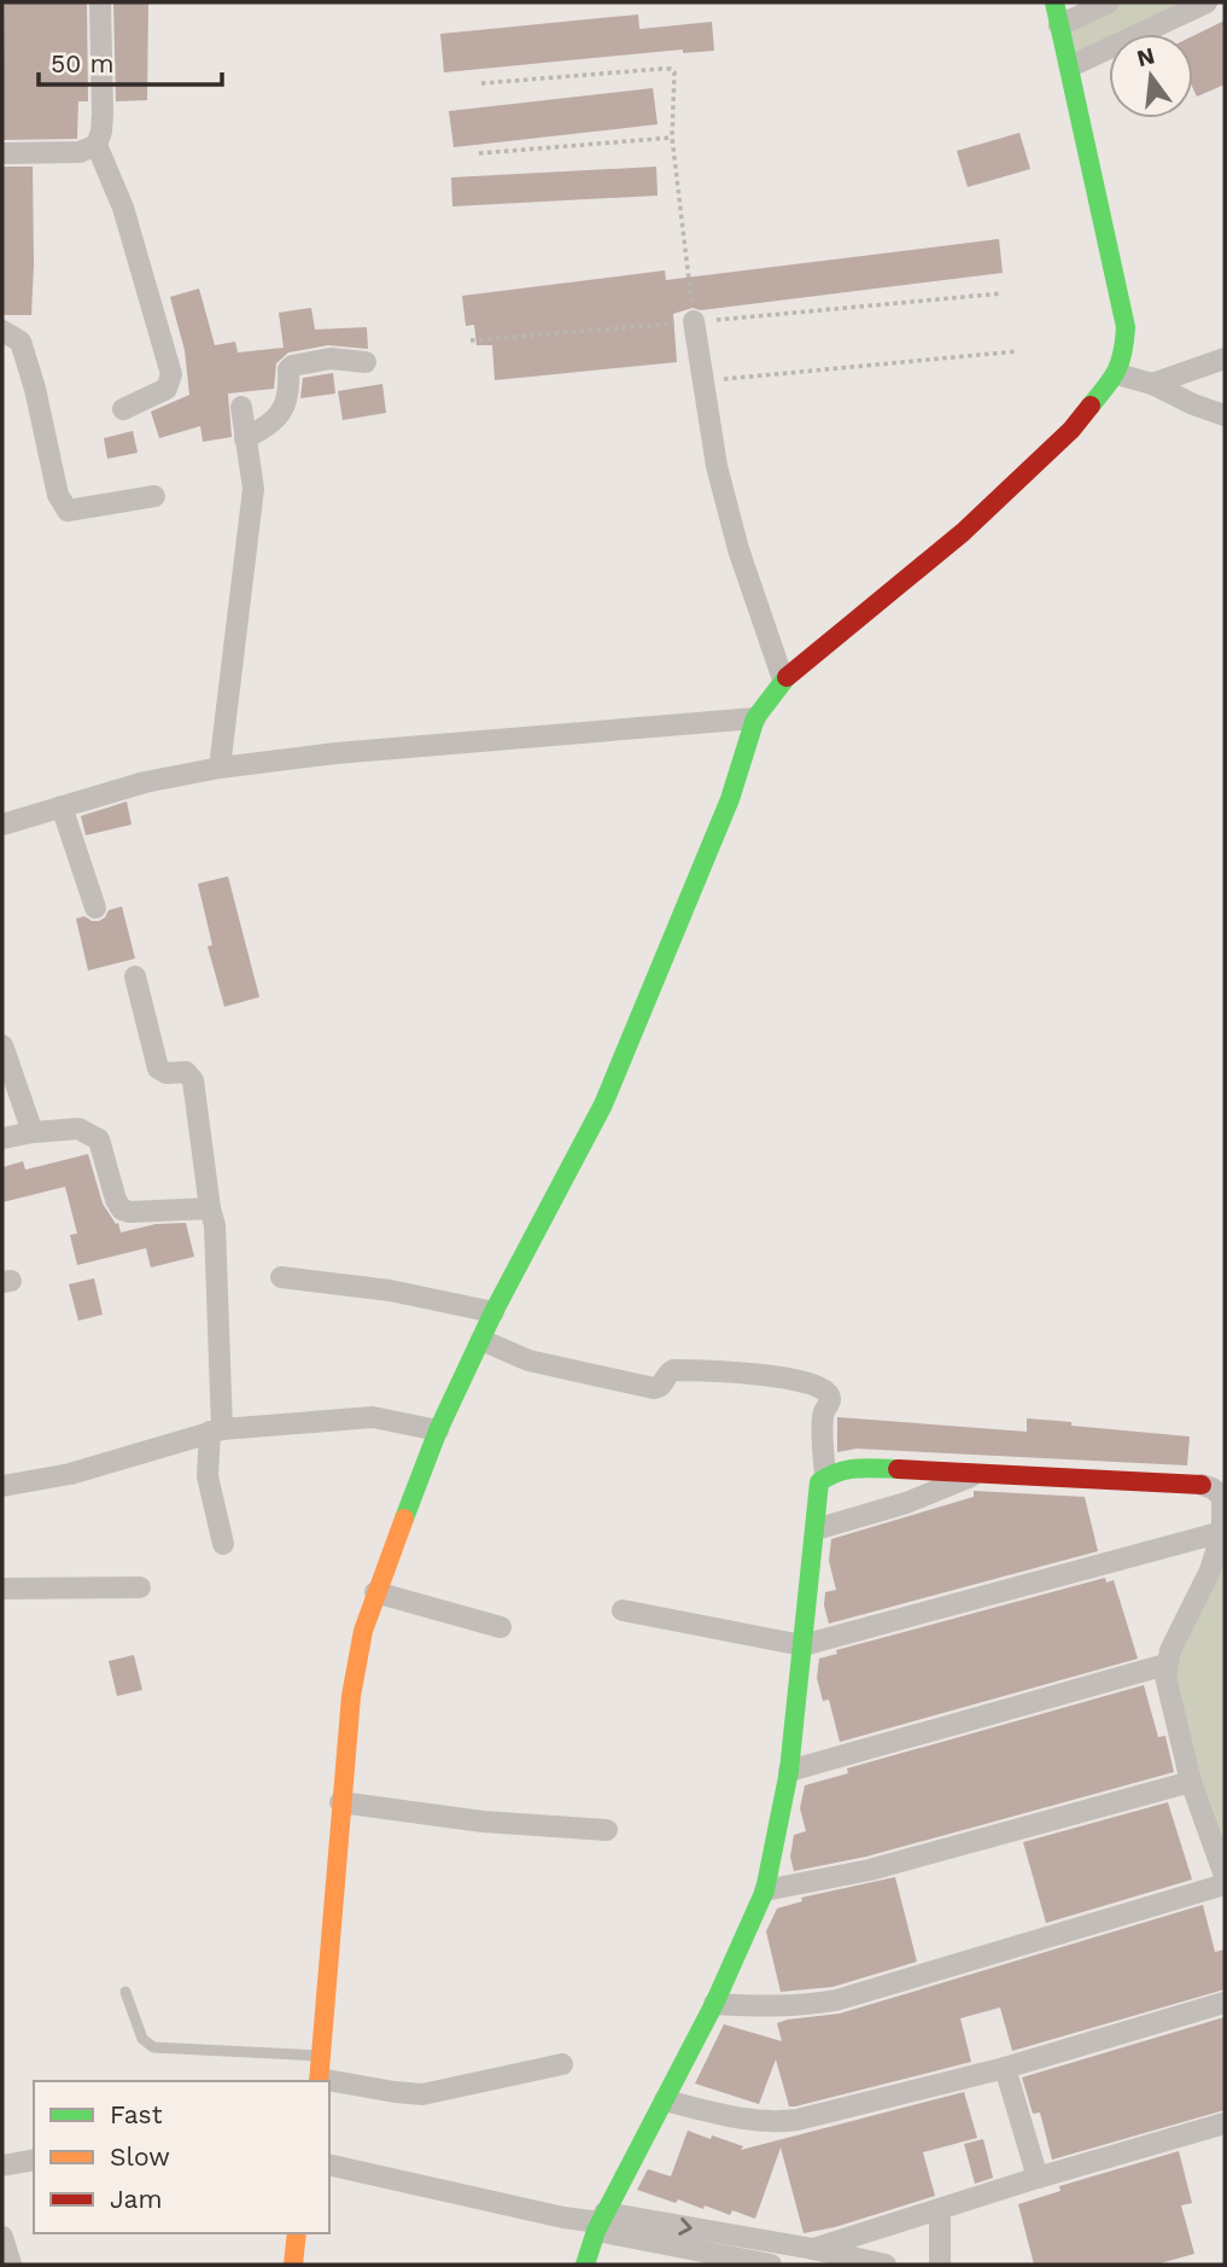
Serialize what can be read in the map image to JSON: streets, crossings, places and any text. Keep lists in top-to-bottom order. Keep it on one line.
{"legend":["Fast","Slow","Jam"],"scale_bar":"50 m","north":"top"}
